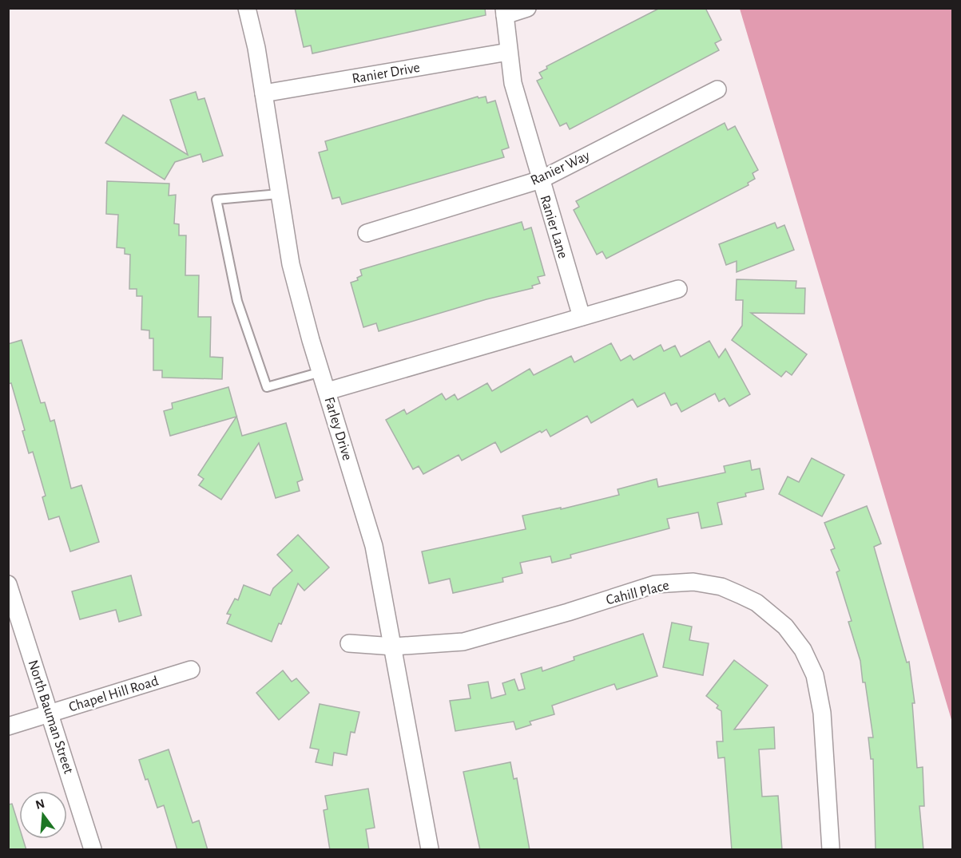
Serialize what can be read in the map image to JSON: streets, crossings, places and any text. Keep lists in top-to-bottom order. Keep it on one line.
{"streets":{"street":["Ranier Drive","Ranier Way","Ranier Lane","Farley Drive","Cahill Place","Chapel Hill Road","North Bauman Street"]},"crossings":[["Ranier Drive","Ranier Lane"],["Ranier Drive","Farley Drive"],["Ranier Way","Ranier Lane"],["Farley Drive","Cahill Place"],["Chapel Hill Road","North Bauman Street"]],"north":"top"}
